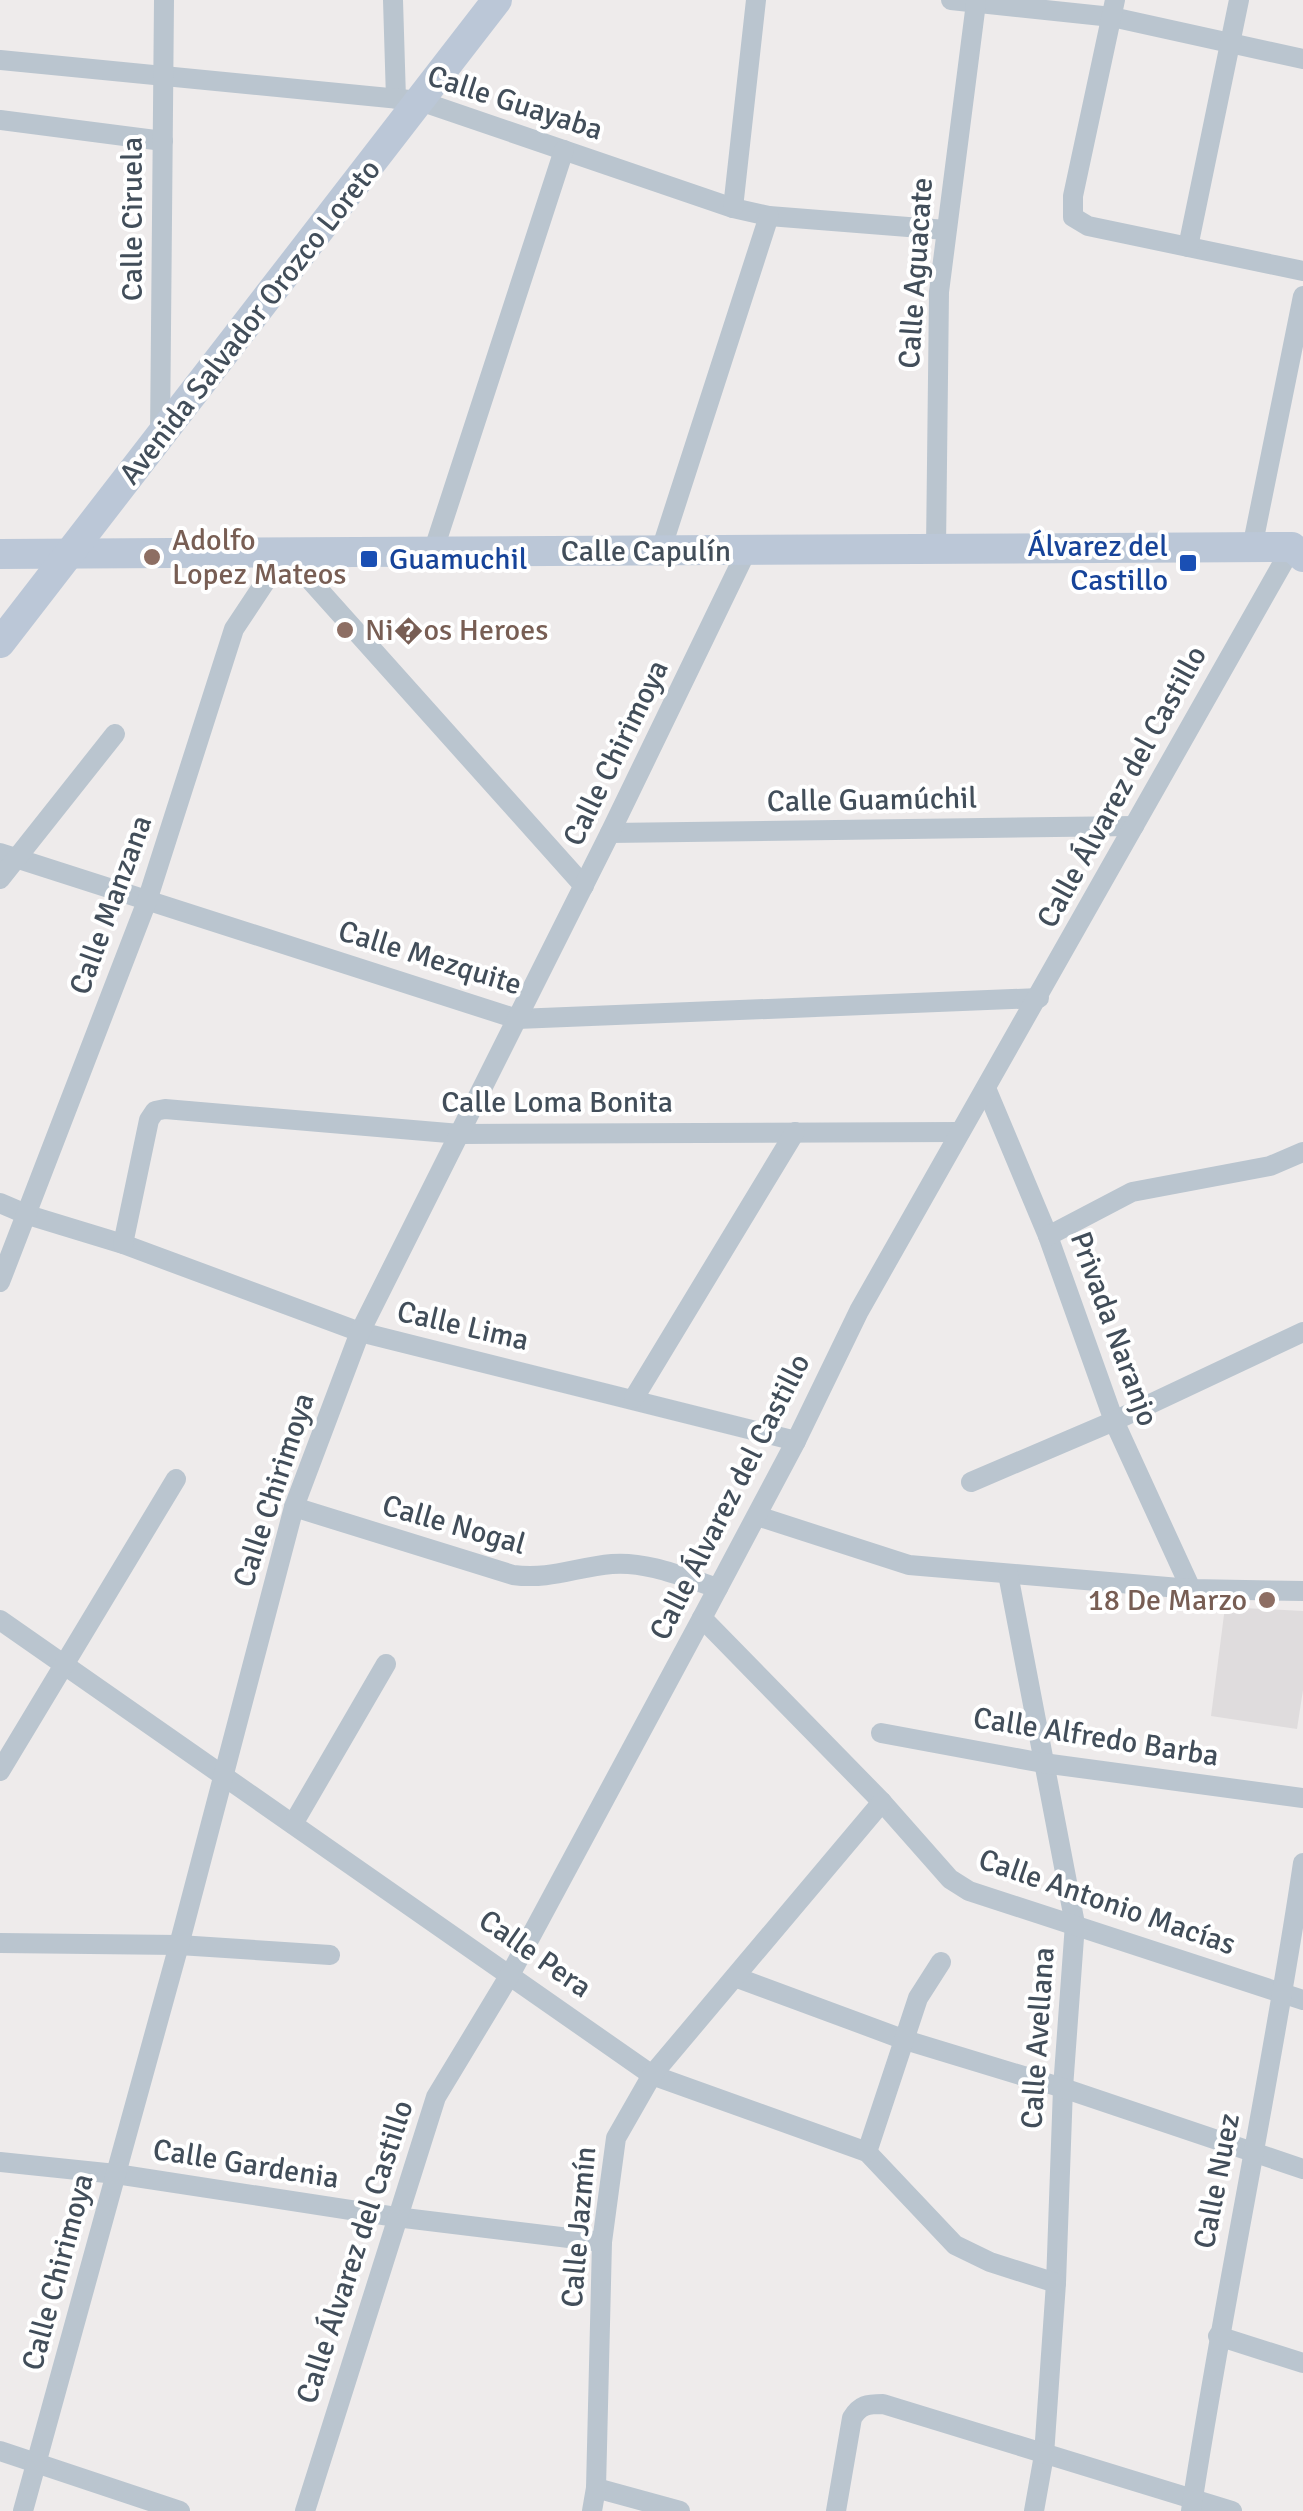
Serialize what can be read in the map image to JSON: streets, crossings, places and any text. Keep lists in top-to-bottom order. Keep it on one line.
{"streets":{"street":["Calle Guayaba","Calle Ciruela","Calle Aguacate","Avenida Salvador Orozco Loreto","Calle Capulín","Calle Chirimoya","Calle Álvarez del Castillo","Calle Guamúchil","Calle Manzana","Calle Mezquite","Calle Loma Bonita","Calle Lima","Privada Naranjo","Calle Nogal","Calle Alfredo Barba","Calle Antonio Macías","Calle Pera","Calle Avellana","Calle Gardenia","Calle Nuez","Calle Jazmín"]},"crossings":[["Calle Guayaba","Calle Ciruela"],["Calle Guayaba","Calle Aguacate"],["Calle Guayaba","Avenida Salvador Orozco Loreto"],["Calle Ciruela","Avenida Salvador Orozco Loreto"],["Calle Aguacate","Calle Capulín"],["Avenida Salvador Orozco Loreto","Calle Capulín"],["Calle Capulín","Calle Chirimoya"],["Calle Capulín","Calle Álvarez del Castillo"],["Calle Capulín","Calle Manzana"],["Calle Chirimoya","Calle Guamúchil"],["Calle Chirimoya","Calle Mezquite"],["Calle Chirimoya","Calle Loma Bonita"],["Calle Chirimoya","Calle Lima"],["Calle Chirimoya","Calle Nogal"],["Calle Chirimoya","Calle Pera"],["Calle Chirimoya","Calle Gardenia"],["Calle Álvarez del Castillo","Calle Guamúchil"],["Calle Álvarez del Castillo","Calle Mezquite"],["Calle Álvarez del Castillo","Calle Loma Bonita"],["Calle Álvarez del Castillo","Calle Lima"],["Calle Álvarez del Castillo","Privada Naranjo"],["Calle Álvarez del Castillo","Calle Nogal"],["Calle Álvarez del Castillo","Calle Antonio Macías"],["Calle Álvarez del Castillo","Calle Pera"],["Calle Álvarez del Castillo","Calle Gardenia"],["Calle Manzana","Calle Mezquite"],["Calle Manzana","Calle Lima"],["Calle Loma Bonita","Calle Lima"],["Calle Alfredo Barba","Calle Avellana"],["Calle Antonio Macías","Calle Avellana"],["Calle Antonio Macías","Calle Nuez"],["Calle Antonio Macías","Calle Jazmín"],["Calle Pera","Calle Avellana"],["Calle Pera","Calle Jazmín"],["Calle Gardenia","Calle Jazmín"]],"places":{"other":["Adolfo Lopez Mateos","Ni�os Heroes","18 De Marzo"],"transit":["Guamuchil","Álvarez del Castillo"]}}
